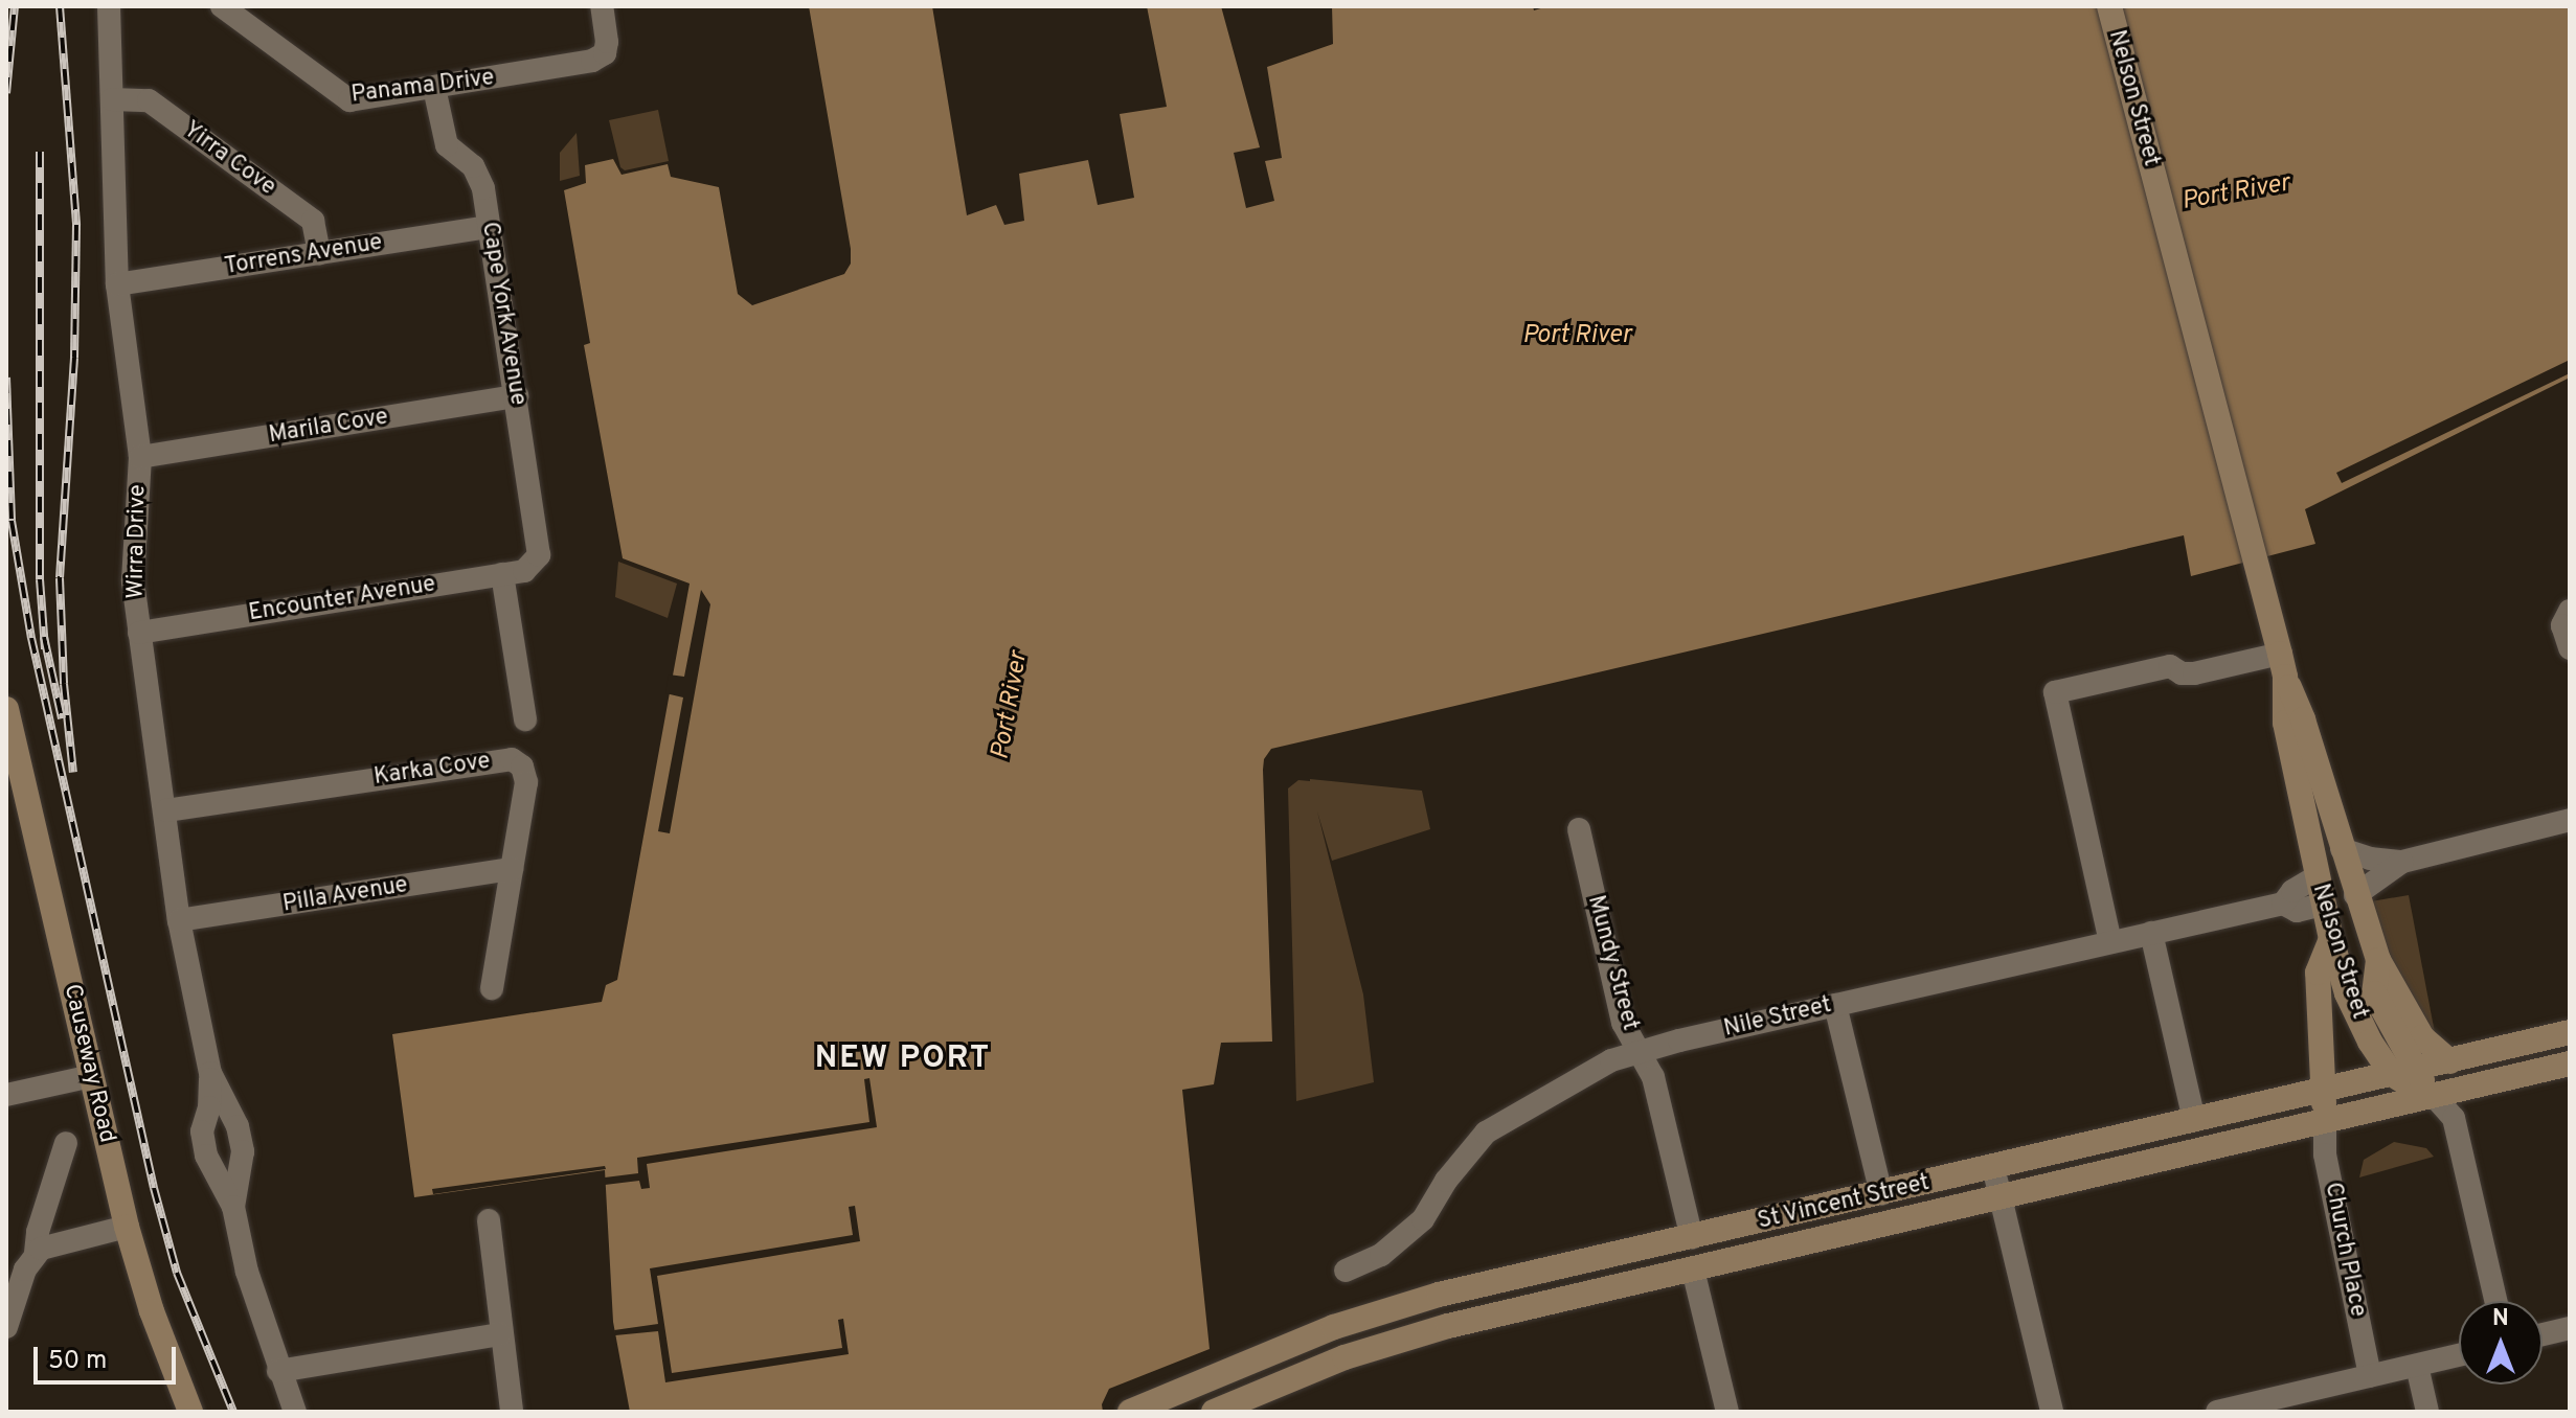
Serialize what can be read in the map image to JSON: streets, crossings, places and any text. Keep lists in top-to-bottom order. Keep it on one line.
{"streets":{"main road":["Nelson Street","Causeway Road","St Vincent Street"],"street":["Panama Drive","Yirra Cove","Torrens Avenue","Cape York Avenue","Marila Cove","Wirra Drive","Encounter Avenue","Karka Cove","Pilla Avenue","Mundy Street","Nile Street","Church Place"]},"crossings":[["Panama Drive","Cape York Avenue"],["Nelson Street","Nile Street"],["Nelson Street","St Vincent Street"],["Yirra Cove","Torrens Avenue"],["Yirra Cove","Wirra Drive"],["Torrens Avenue","Cape York Avenue"],["Torrens Avenue","Wirra Drive"],["Cape York Avenue","Marila Cove"],["Cape York Avenue","Encounter Avenue"],["Marila Cove","Wirra Drive"],["Wirra Drive","Encounter Avenue"],["Wirra Drive","Karka Cove"],["Wirra Drive","Pilla Avenue"],["Karka Cove","Pilla Avenue"],["Mundy Street","Nile Street"],["Mundy Street","St Vincent Street"],["St Vincent Street","Church Place"]],"districts":["NEW PORT"],"water":["Port River"],"scale_bar":"50 m","north":"top"}
